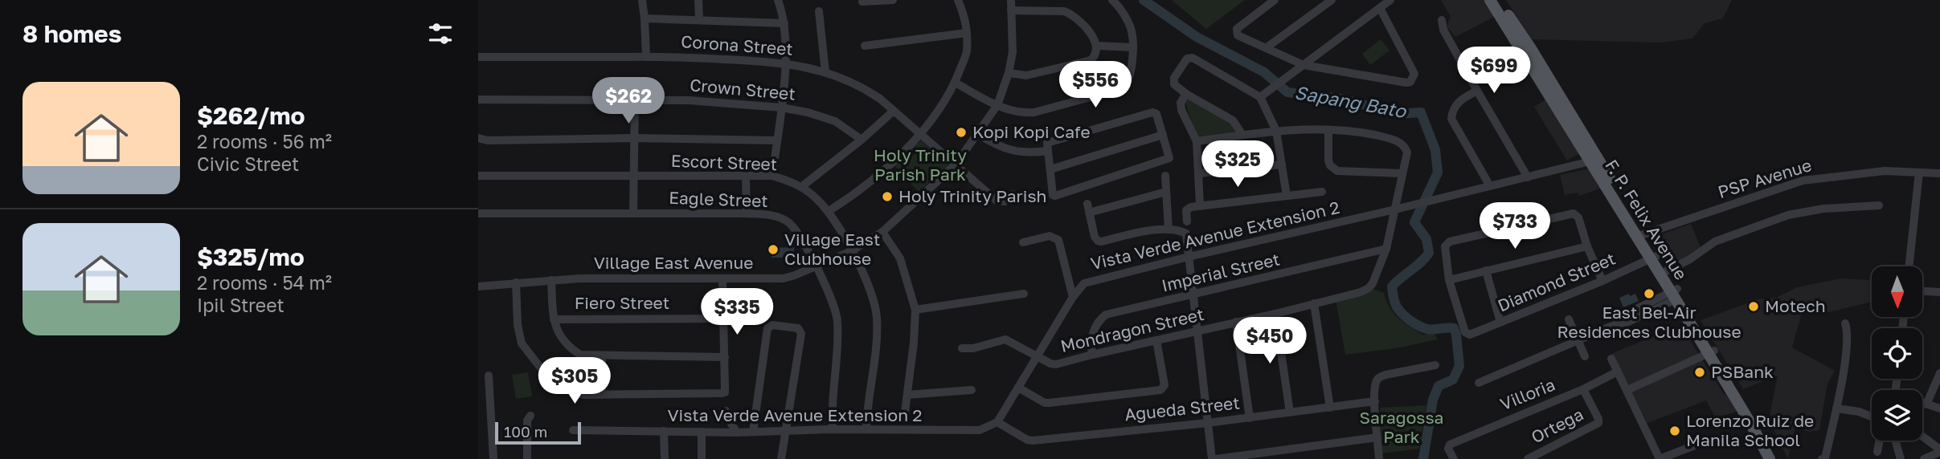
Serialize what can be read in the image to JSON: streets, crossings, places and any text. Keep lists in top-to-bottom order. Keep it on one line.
{"streets":{"main road":["F. P. Felix Avenue"],"street":["Corona Street","Crown Street","Escort Street","PSP Avenue","Eagle Street","Vista Verde Avenue Extension 2","Village East Avenue","Imperial Street","Diamond Street","Fiero Street","Mondragon Street","Villoria","Agueda Street","Ortega"]},"crossings":[["Corona Street","Village East Avenue"],["Escort Street","Vista Verde Avenue Extension 2"],["Escort Street","Village East Avenue"],["PSP Avenue","F. P. Felix Avenue"],["Eagle Street","Vista Verde Avenue Extension 2"],["Eagle Street","Village East Avenue"],["F. P. Felix Avenue","Vista Verde Avenue Extension 2"],["F. P. Felix Avenue","Diamond Street"],["Vista Verde Avenue Extension 2","Mondragon Street"],["Vista Verde Avenue Extension 2","Agueda Street"],["Imperial Street","Mondragon Street"],["Villoria","Ortega"]],"water":["Sapang Bato"],"parks":["Holy Trinity Parish Park","Saragossa Park"],"places":["Kopi Kopi Cafe","Holy Trinity Parish","Village East Clubhouse","East Bel-Air Residences Clubhouse","Motech","PSBank","Lorenzo Ruiz de Manila School"],"scale_bar":"100 m","north":"bottom","page":{"heading":"8 homes","price":["$699","$556","$262","$325","$733","$335","$450","$305"],"list":[{"name":"$262/mo","note":"2 rooms · 56 m² · Civic Street"},{"name":"$325/mo","note":"2 rooms · 54 m² · Ipil Street"}],"scale":"100 m"}}
